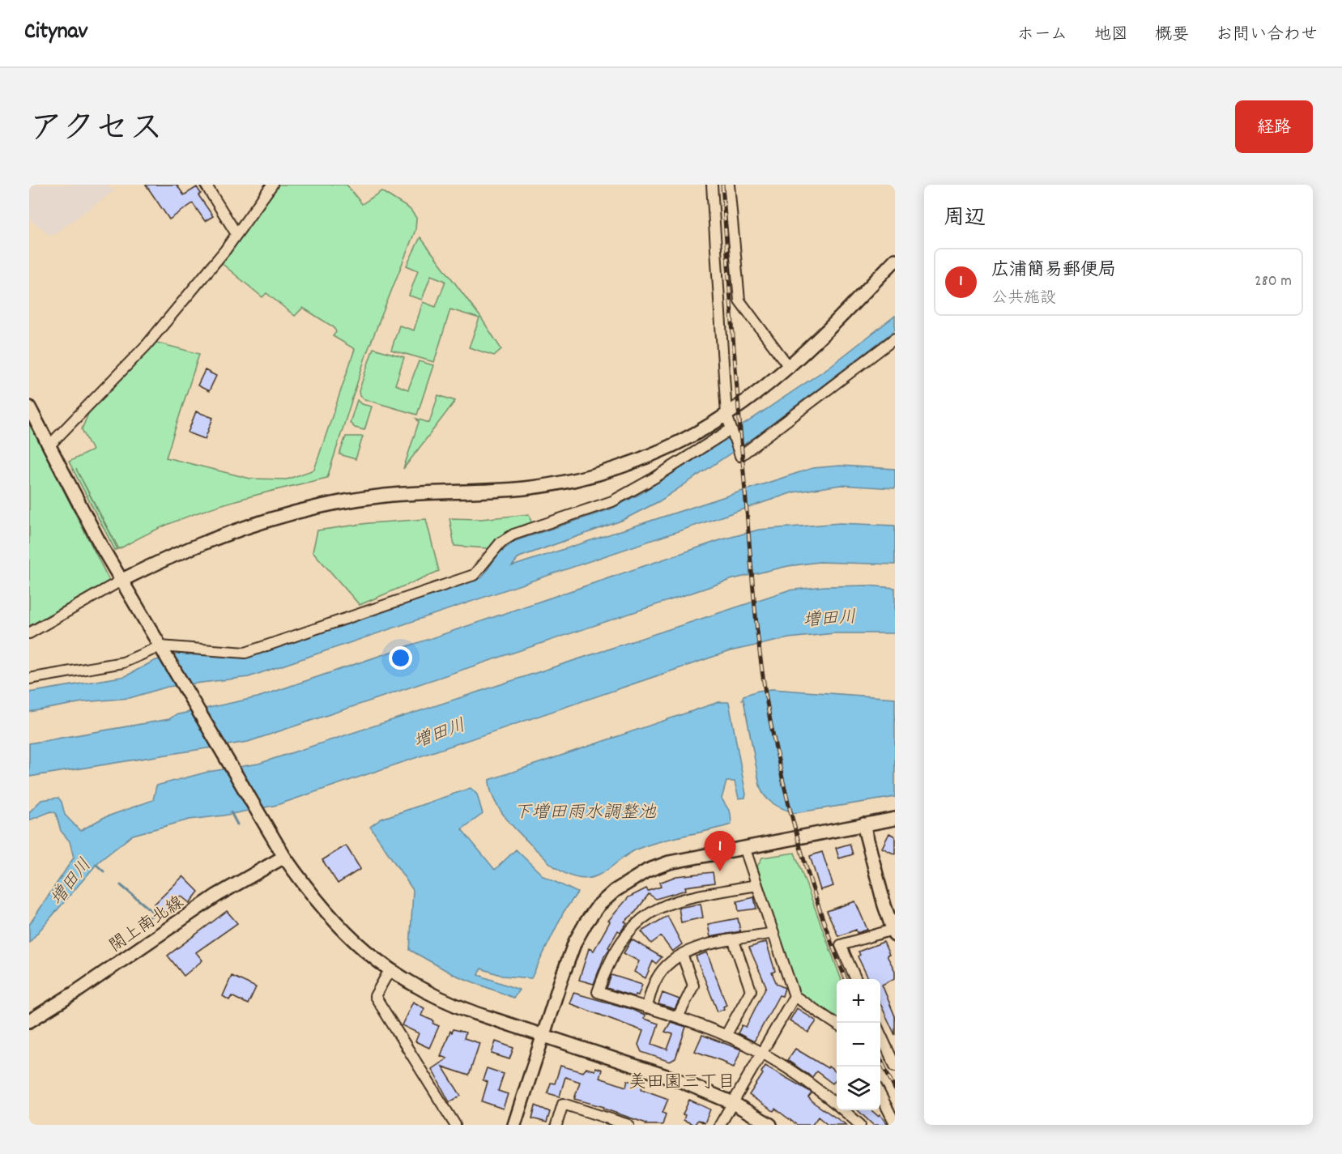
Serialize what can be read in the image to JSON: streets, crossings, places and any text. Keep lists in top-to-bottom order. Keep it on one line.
{"streets":{"street":["閖上南北線"]},"districts":["美田園三丁目"],"water":["増田川","下増田雨水調整池"],"page":{"header":"Citynav","nav":["ホーム","地図","概要","お問い合わせ"],"title":"アクセス","buttons":"経路","heading":"周辺","list":[{"mark":"1","name":"広浦簡易郵便局","note":"公共施設","value":"280 m"}],"pins":"1","map_buttons":["+","−"]}}
